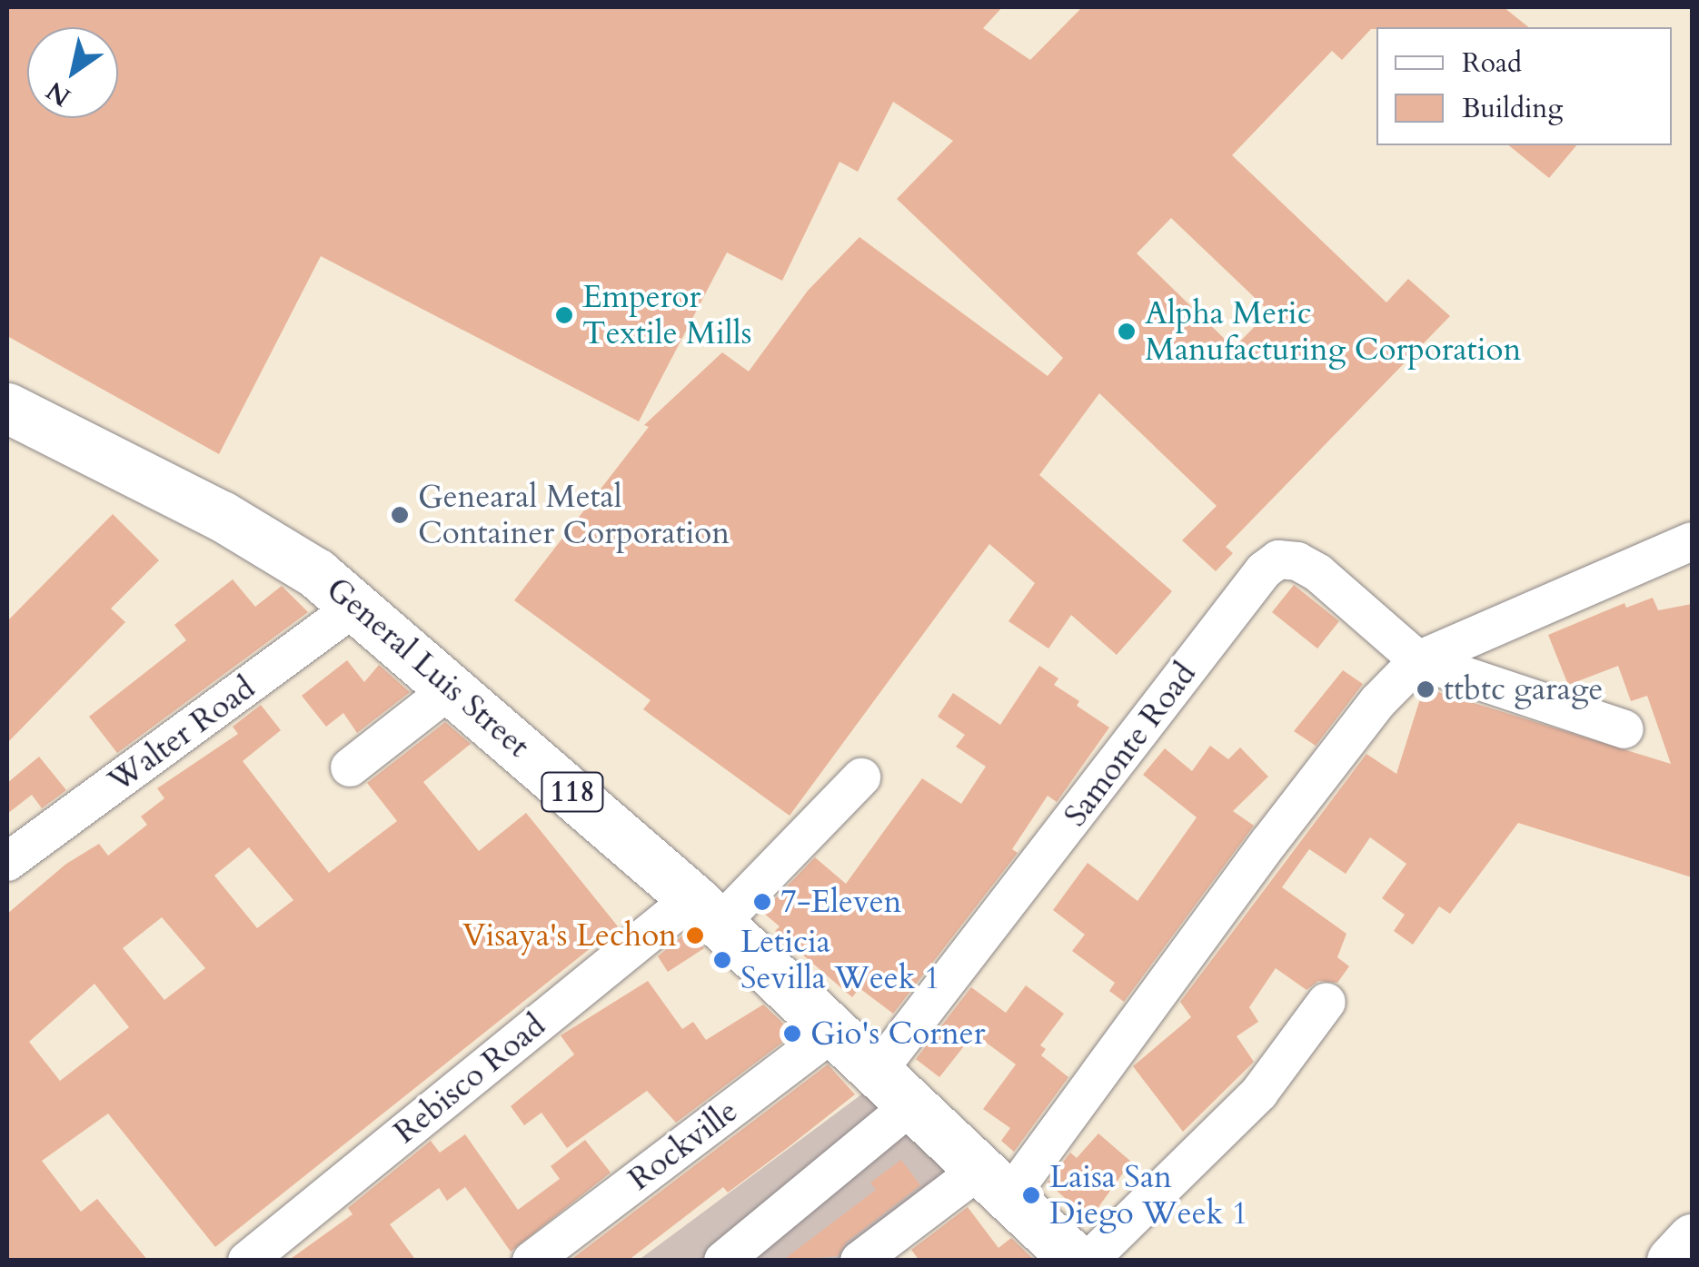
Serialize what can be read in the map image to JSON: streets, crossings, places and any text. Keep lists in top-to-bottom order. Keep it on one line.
{"streets":{"main road":["General Luis Street","118"],"street":["Walter Road","Samonte Road","Rebisco Road","Rockville"]},"crossings":[["General Luis Street","Walter Road"],["General Luis Street","Samonte Road"],["General Luis Street","Rebisco Road"],["General Luis Street","Rockville"]],"places":["Emperor Textile Mills","Alpha Meric Manufacturing Corporation","Genearal Metal Container Corporation","ttbtc garage","7-Eleven","Visaya's Lechon","Leticia Sevilla Week 1","Gio's Corner","Laisa San Diego Week 1"],"legend":["Road","Building"],"north":"bottom left"}
